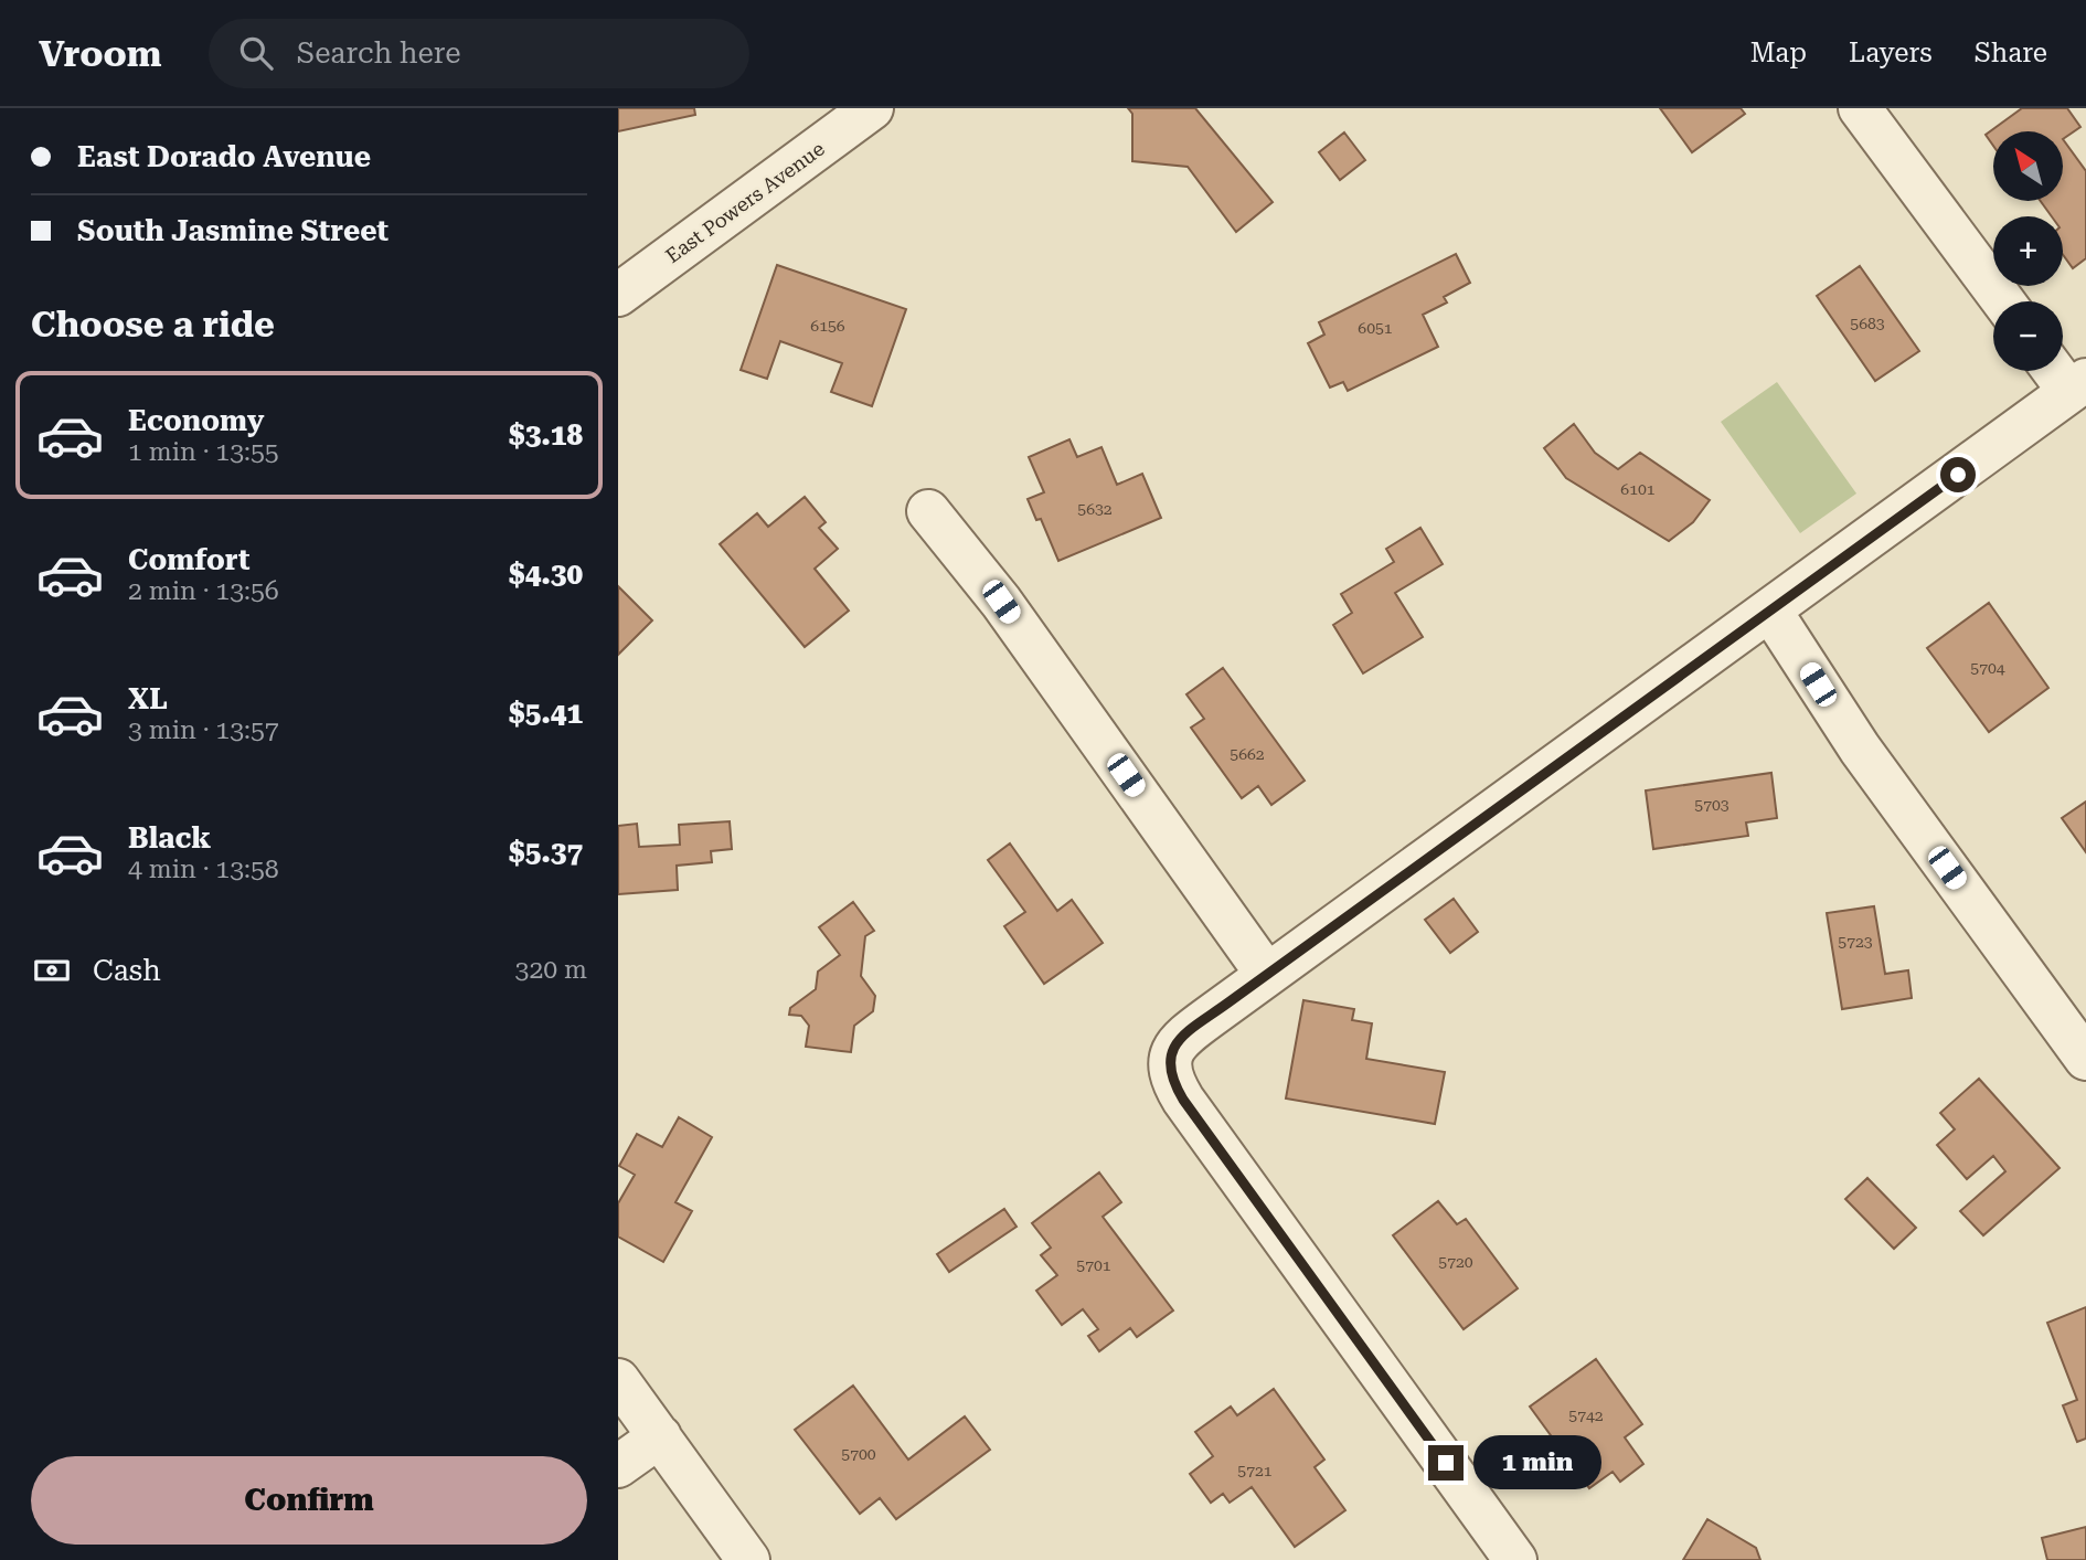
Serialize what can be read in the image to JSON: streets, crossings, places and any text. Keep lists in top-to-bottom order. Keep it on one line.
{"streets":{"street":["East Powers Avenue"]},"house_numbers":["5683","6156","6051","6101","5632","5704","5662","5703","5723","5720","5701","5742","5700","5721"],"north":"top left","page":{"header":"Vroom","search":"Search here","nav":["Map","Layers","Share"],"banner":["East Dorado Avenue","South Jasmine Street"],"map_buttons":["+","−"],"heading":"Choose a ride","list":[{"name":"Economy","note":"1 min · 13:55","value":"$3.18"},{"name":"Comfort","note":"2 min · 13:56","value":"$4.30"},{"name":"XL","note":"3 min · 13:57","value":"$5.41"},{"name":"Black","note":"4 min · 13:58","value":"$5.37"}],"pay":["Cash","320 m"],"bubble":"1 min","buttons":"Confirm"}}
